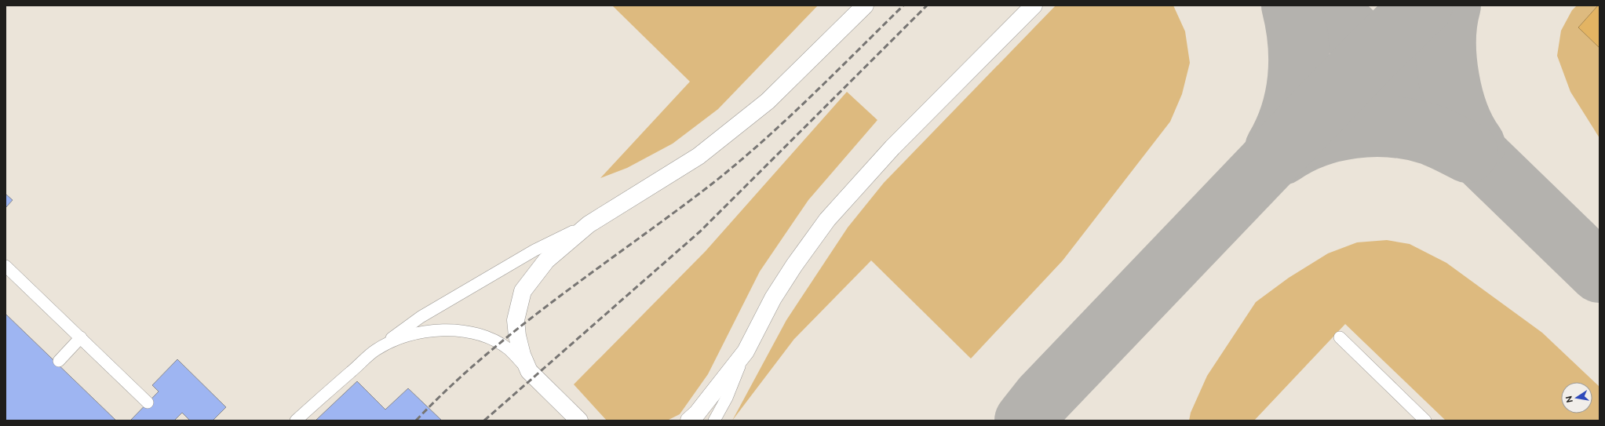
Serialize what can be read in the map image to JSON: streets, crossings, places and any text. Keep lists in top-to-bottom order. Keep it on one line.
{"north":"left"}
